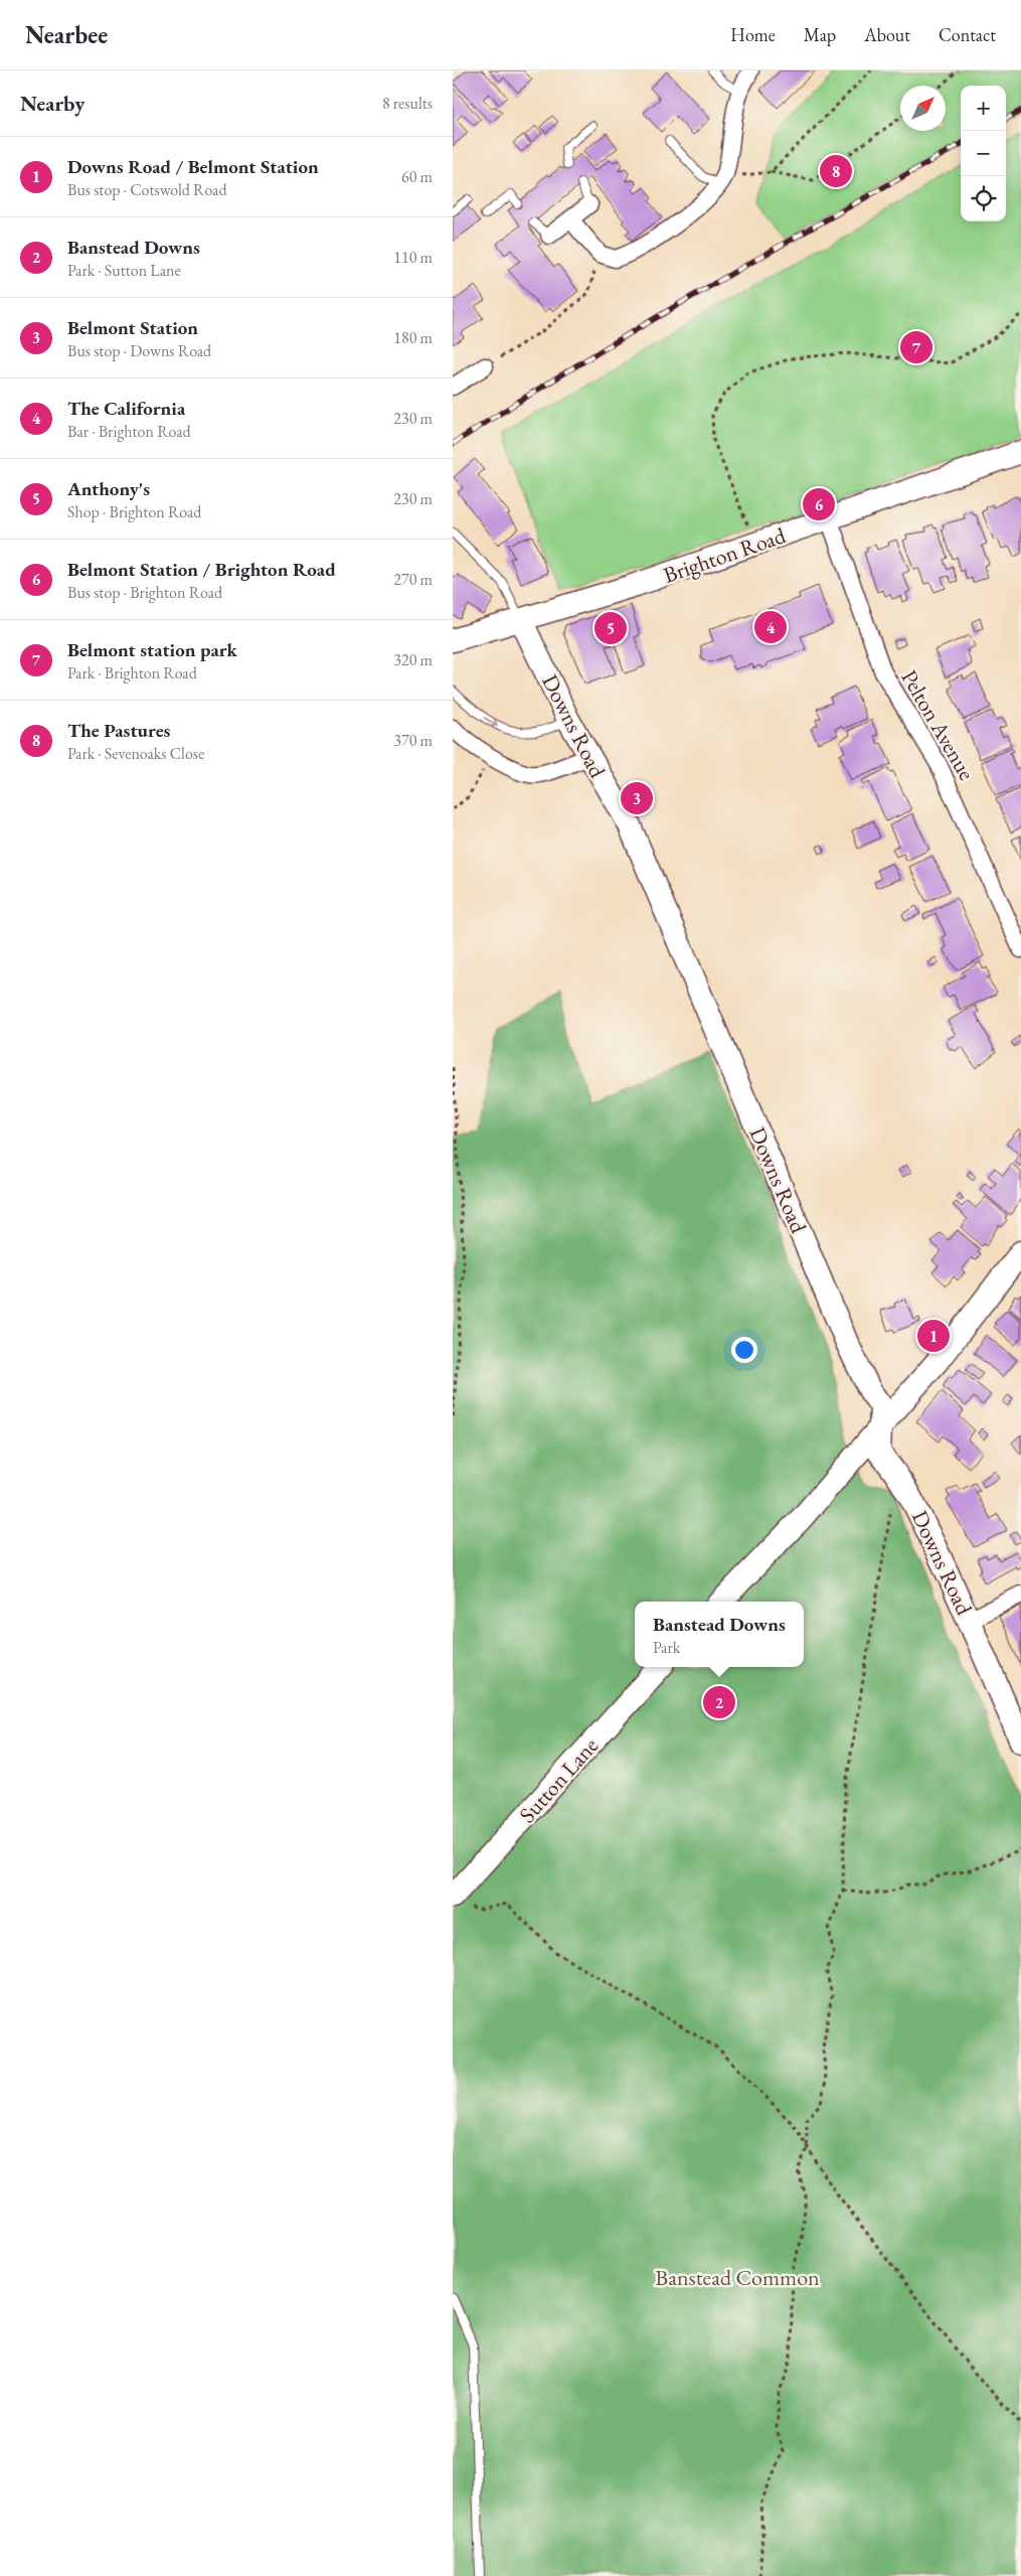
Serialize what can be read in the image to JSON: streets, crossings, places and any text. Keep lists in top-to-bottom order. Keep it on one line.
{"streets":{"main road":["Brighton Road","Downs Road","Sutton Lane"],"street":["Pelton Avenue"]},"crossings":[["Brighton Road","Pelton Avenue"],["Brighton Road","Downs Road"]],"parks":["Banstead Common"],"north":"top right","page":{"header":"Nearbee","nav":["Home","Map","About","Contact"],"heading":["Nearby","8 results"],"map_buttons":["+","−"],"list":[{"mark":"1","name":"Downs Road / Belmont Station","note":"Bus stop · Cotswold Road","value":"60 m"},{"mark":"2","name":"Banstead Downs","note":"Park · Sutton Lane","value":"110 m"},{"mark":"3","name":"Belmont Station","note":"Bus stop · Downs Road","value":"180 m"},{"mark":"4","name":"The California","note":"Bar · Brighton Road","value":"230 m"},{"mark":"5","name":"Anthony's","note":"Shop · Brighton Road","value":"230 m"},{"mark":"6","name":"Belmont Station / Brighton Road","note":"Bus stop · Brighton Road","value":"270 m"},{"mark":"7","name":"Belmont station park","note":"Park · Brighton Road","value":"320 m"},{"mark":"8","name":"The Pastures","note":"Park · Sevenoaks Close","value":"370 m"}],"pins":["8","7","6","4","5","3","1","2"],"popup":["Banstead Downs","Park"]}}
